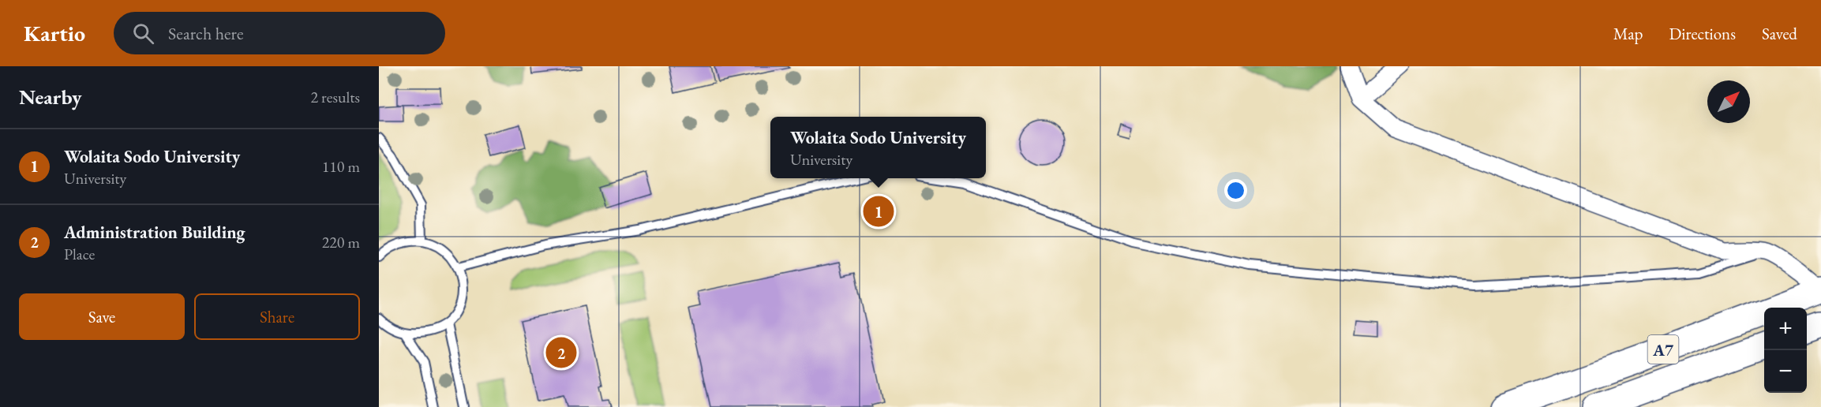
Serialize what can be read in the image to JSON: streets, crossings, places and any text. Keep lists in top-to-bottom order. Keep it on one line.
{"streets":{"highway":["A7"]},"north":"top right","page":{"header":"Kartio","search":"Search here","nav":["Map","Directions","Saved"],"heading":["Nearby","2 results"],"popup":["Wolaita Sodo University","University"],"list":[{"mark":"1","name":"Wolaita Sodo University","note":"University","value":"110 m"},{"mark":"2","name":"Administration Building","note":"Place","value":"220 m"}],"pins":["1","2"],"buttons":["Save","Share"],"map_buttons":["+","−"]}}
